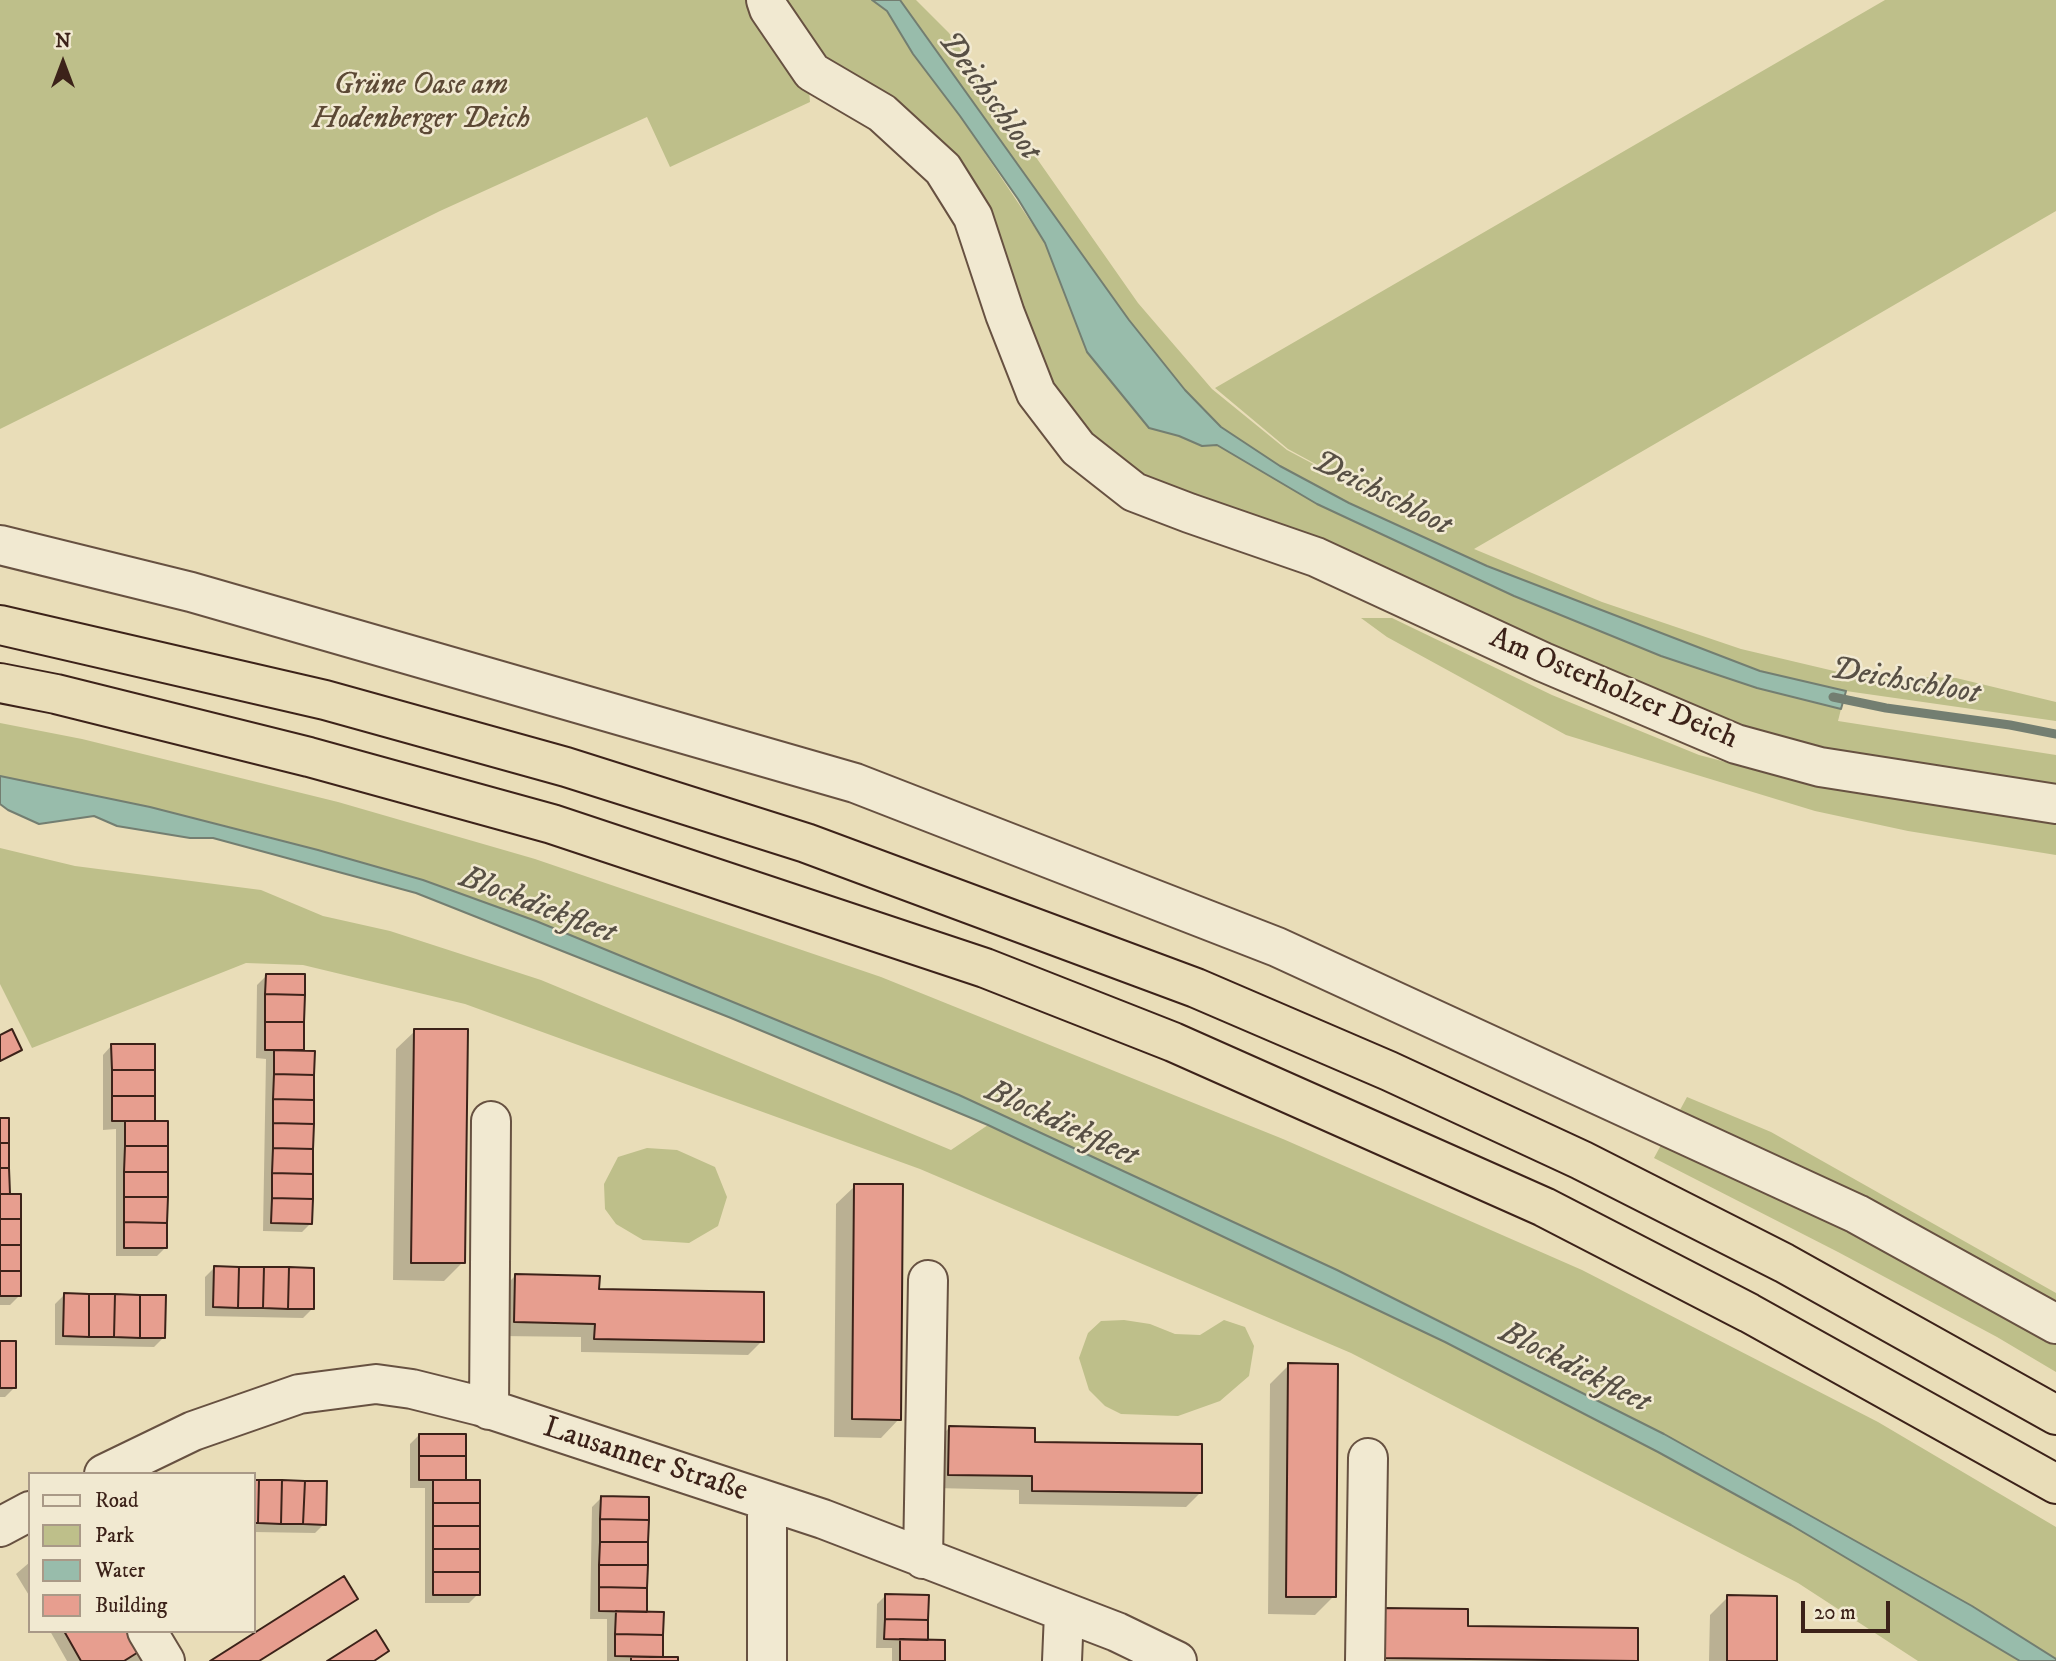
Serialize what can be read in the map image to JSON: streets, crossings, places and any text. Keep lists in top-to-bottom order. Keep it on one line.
{"streets":{"street":["Am Osterholzer Deich","Lausanner Straße"]},"water":["Deichschloot","Blockdiekfleet"],"parks":["Grüne Oase am Hodenberger Deich"],"legend":["Road","Park","Water","Building"],"scale_bar":"20 m","north":"top"}
